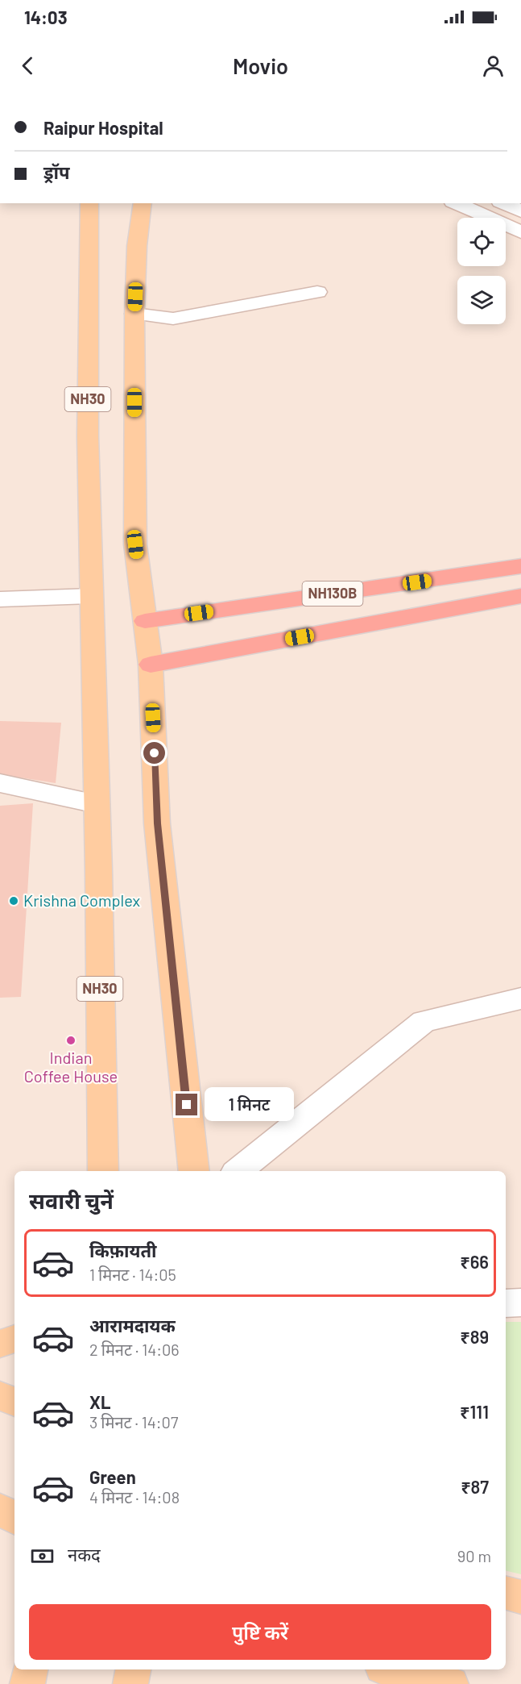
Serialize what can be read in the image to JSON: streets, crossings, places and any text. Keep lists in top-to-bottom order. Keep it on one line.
{"streets":{"highway":["NH130B"],"main road":["NH30"]},"crossings":[["NH30","NH130B"]],"places":["Krishna Complex","Indian Coffee House"],"page":{"status":"14:03","header":"Movio","banner":["Raipur Hospital","ड्रॉप"],"bubble":"1 मिनट","heading":"सवारी चुनें","list":[{"name":"किफ़ायती","note":"1 मिनट · 14:05","value":"₹66"},{"name":"आरामदायक","note":"2 मिनट · 14:06","value":"₹89"},{"name":"XL","note":"3 मिनट · 14:07","value":"₹111"},{"name":"Green","note":"4 मिनट · 14:08","value":"₹87"}],"pay":["नकद","90 m"],"buttons":"पुष्टि करें"}}
